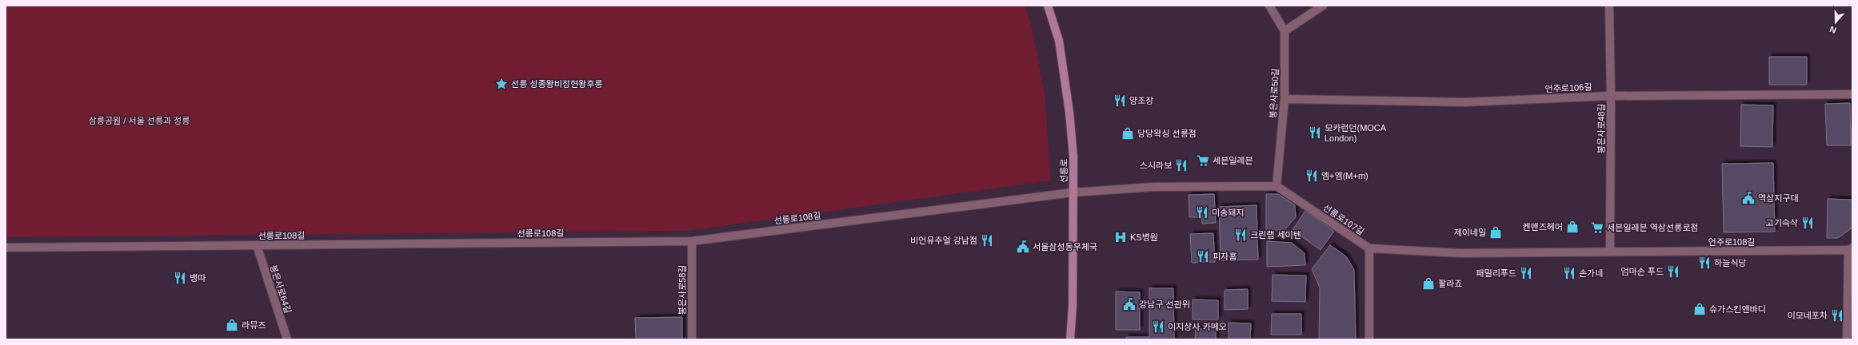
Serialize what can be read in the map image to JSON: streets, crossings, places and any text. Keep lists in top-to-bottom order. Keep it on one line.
{"streets":{"main road":["선릉로"],"street":["언주로106길","봉은사로50길","봉은사로48길","선릉로108길","선릉로107길","언주로108길","봉은사로64길","봉은사로58길"]},"crossings":[["언주로106길","봉은사로50길"],["언주로106길","봉은사로48길"],["봉은사로50길","선릉로107길"],["봉은사로48길","언주로108길"],["선릉로","선릉로108길"],["선릉로108길","봉은사로64길"],["선릉로108길","봉은사로58길"]],"parks":["삼릉공원 / 서울 선릉과 정릉"],"places":{"place":["선릉 성종왕비정현왕후릉"],"restaurant":["양조장","모카런던(MOCA London)","스시라보","엠+엠(M+m)","미송돼지","고기슥삭","크린랩 세이텐","비언유주얼 강남점","피자홈","하늘식당","엄마손 푸드","패밀리푸드","손가네","뱅따","이모네포차","이지상사 카메오"],"shop":["당당왁싱 선릉점","켄맨즈헤어","제이네일","팔라죠","슈가스킨앤바디","라뮤즈"],"supermarket":["세븐일레븐","세븐일레븐 역삼선릉로점"],"public building":["역삼지구대","서울삼성동우체국","강남구 선관위"],"hospital":["KS병원"]},"north":"bottom"}
